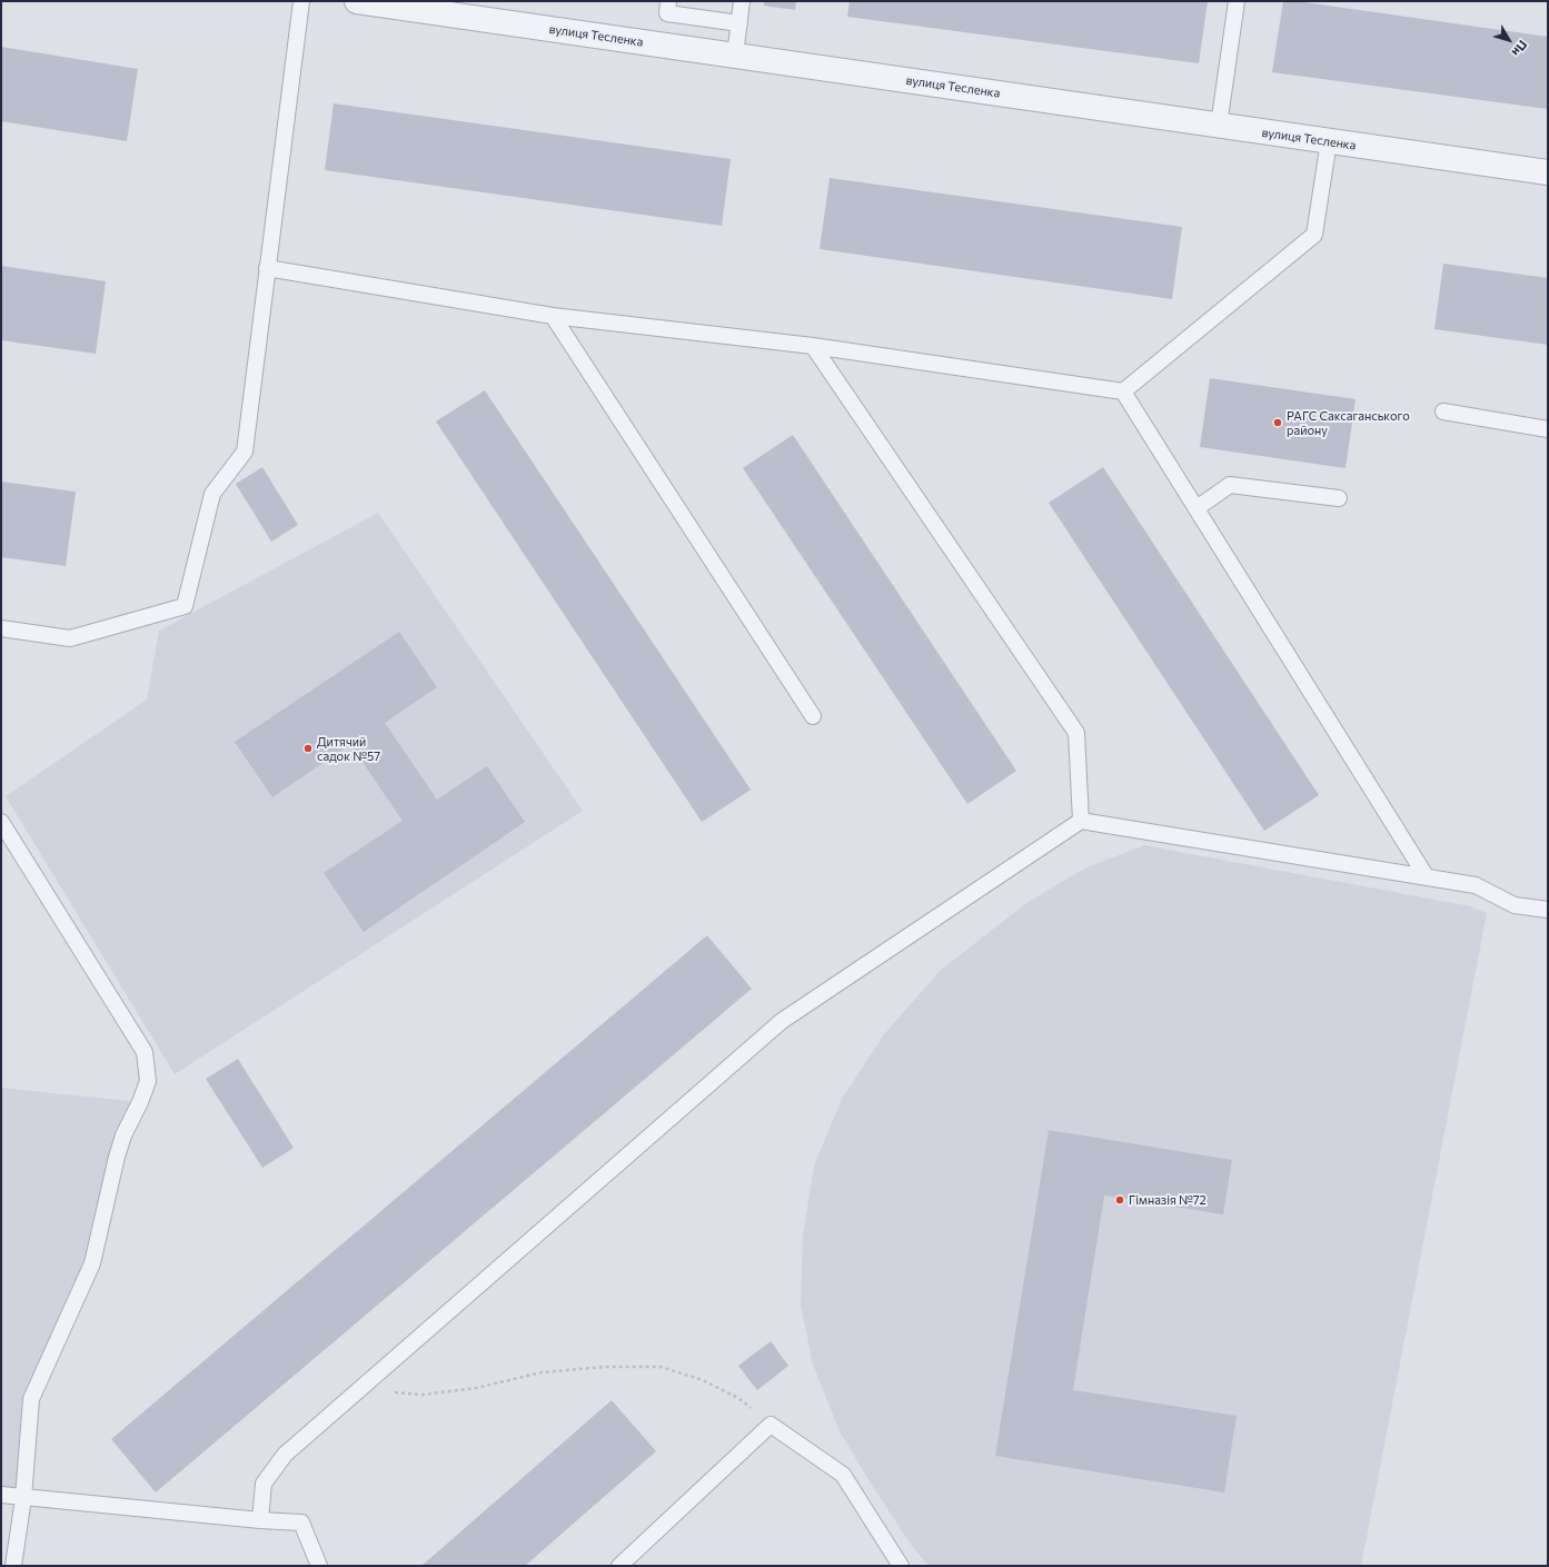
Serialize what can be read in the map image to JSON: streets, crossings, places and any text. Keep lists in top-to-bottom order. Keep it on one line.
{"streets":{"street":["вулиця Тесленка"]},"places":["РАГС Саксаганського району","Дитячий садок №57","Гімназія №72"],"north":"bottom right"}
